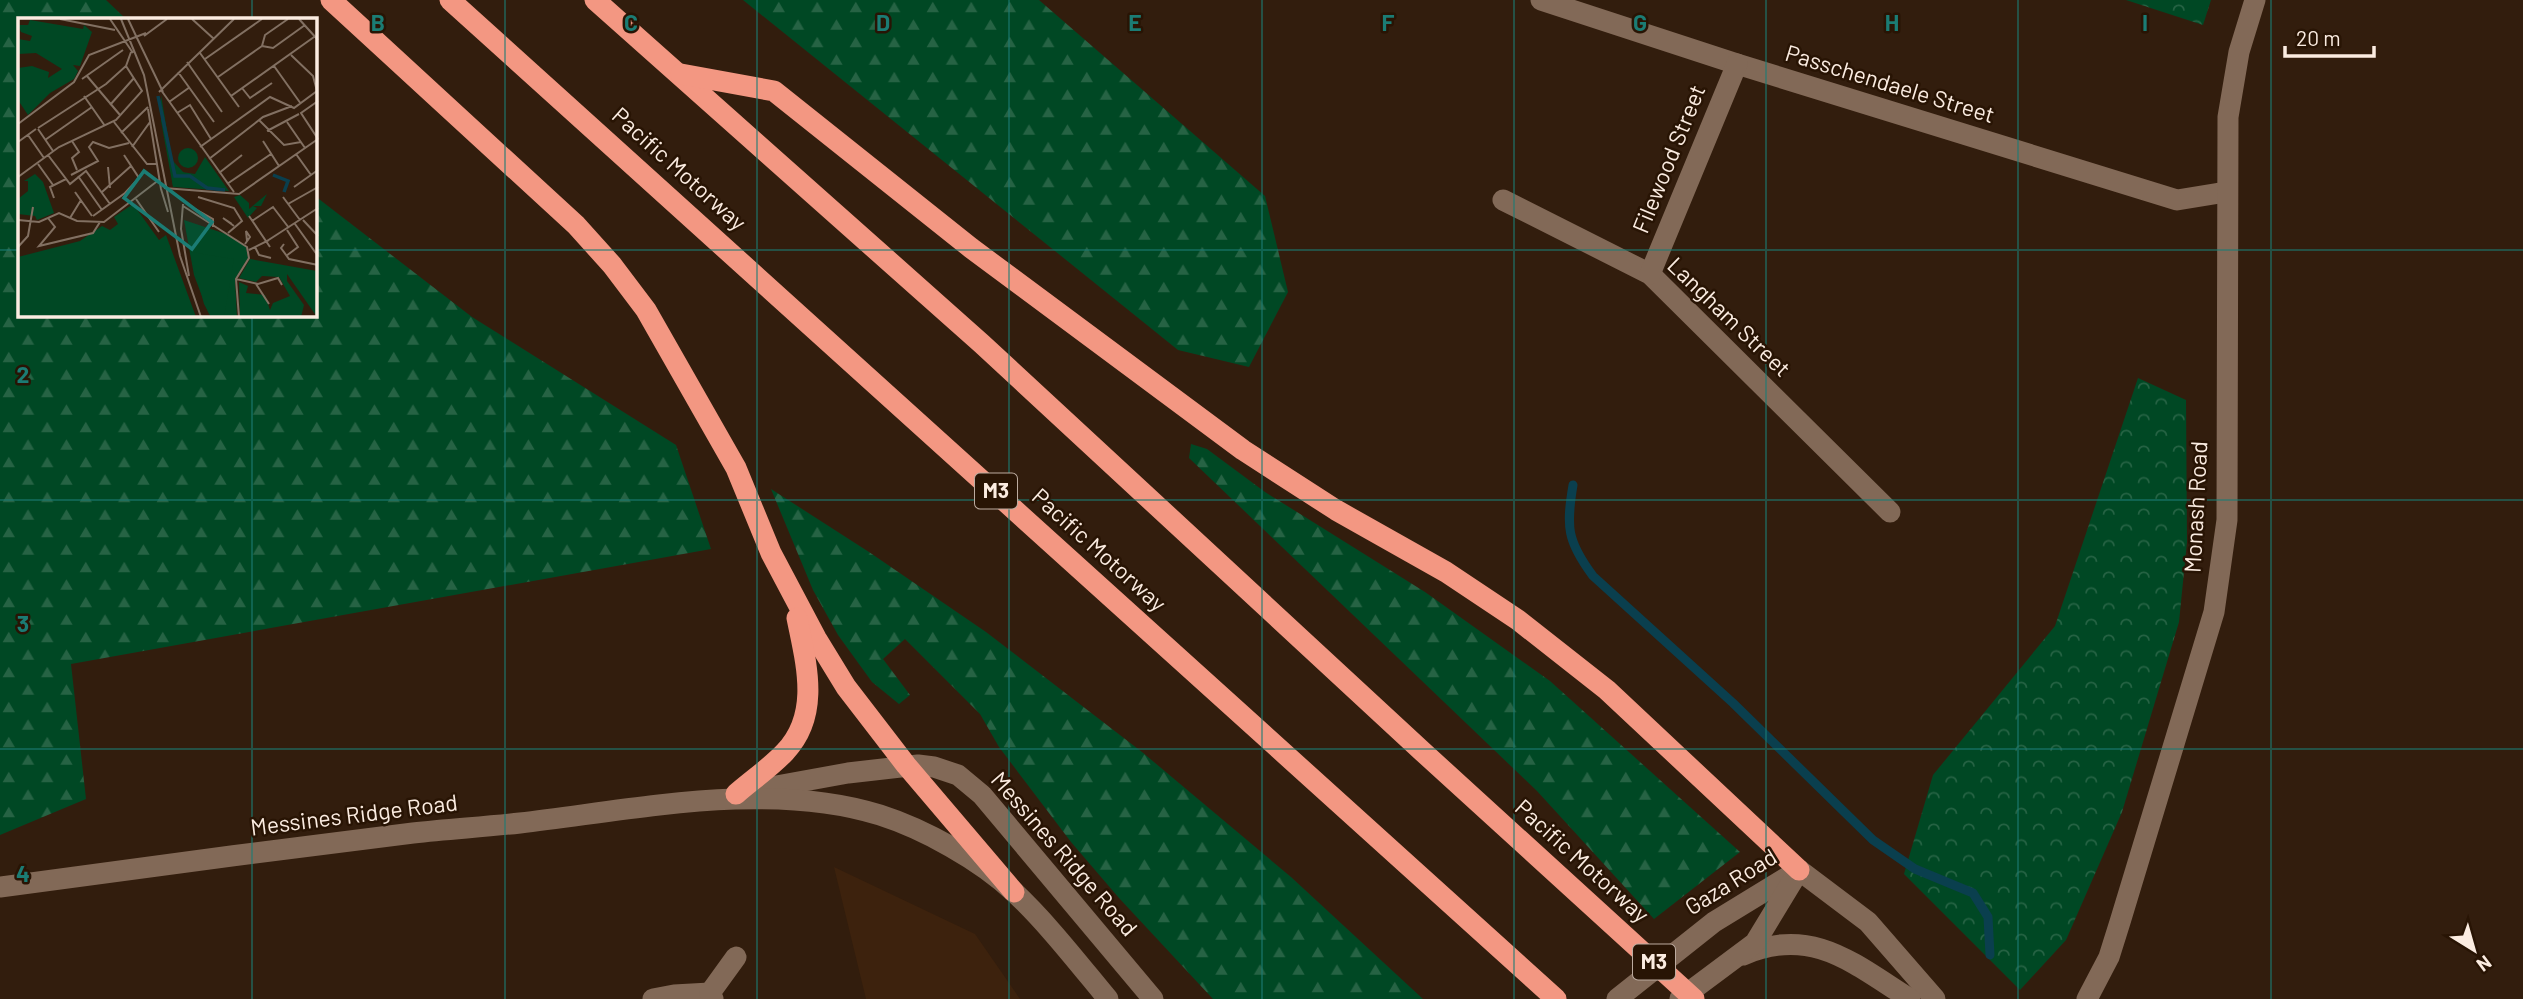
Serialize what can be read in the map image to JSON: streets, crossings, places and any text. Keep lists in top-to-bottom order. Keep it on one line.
{"streets":{"highway":["Pacific Motorway","M3"],"street":["Passchendaele Street","Filewood Street","Langham Street","Monash Road","Messines Ridge Road","Gaza Road"]},"crossings":[["Passchendaele Street","Filewood Street"],["Passchendaele Street","Monash Road"],["Filewood Street","Langham Street"]],"scale_bar":"20 m","north":"bottom right","grid":{"columns":["B","C","D","E","F","G","H","I"],"rows":["2","3","4"]}}
